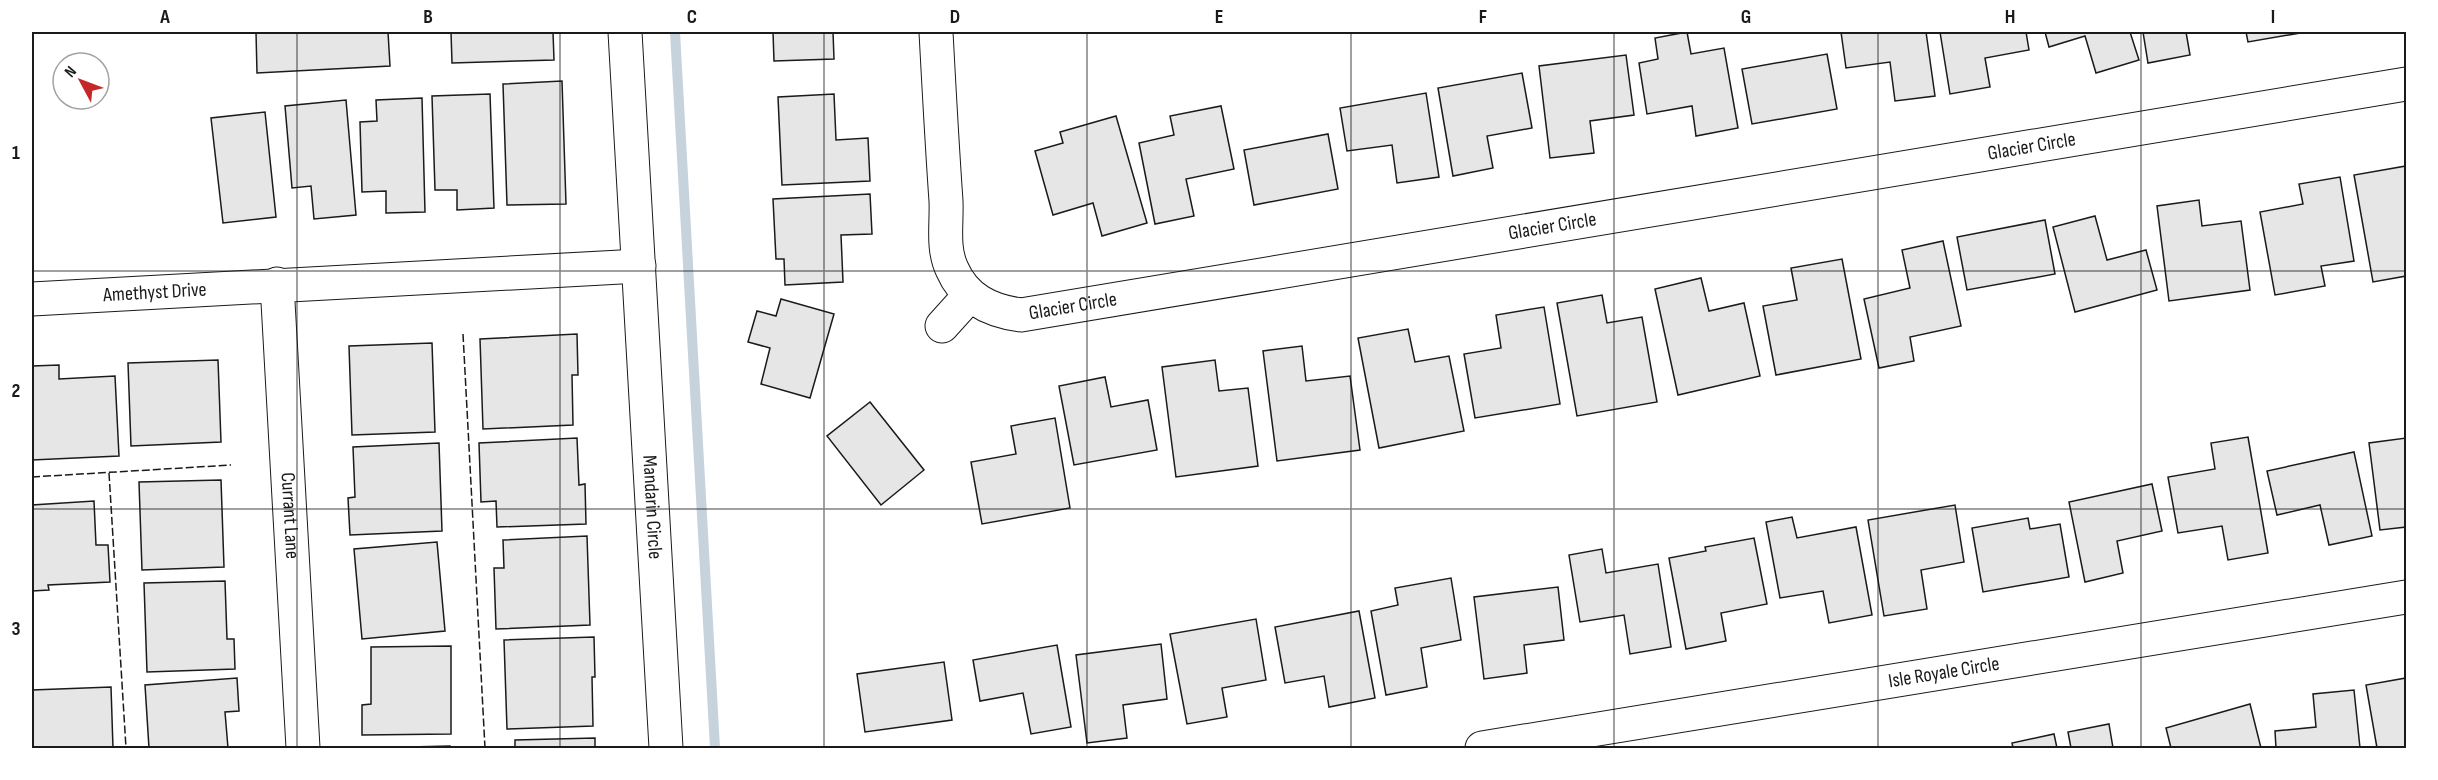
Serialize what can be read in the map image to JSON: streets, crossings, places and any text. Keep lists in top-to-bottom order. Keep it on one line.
{"streets":{"street":["Glacier Circle","Amethyst Drive","Mandarin Circle","Currant Lane","Isle Royale Circle"]},"crossings":[["Amethyst Drive","Currant Lane"]],"north":"top left","grid":{"columns":["A","B","C","D","E","F","G","H","I"],"rows":["1","2","3"]}}
